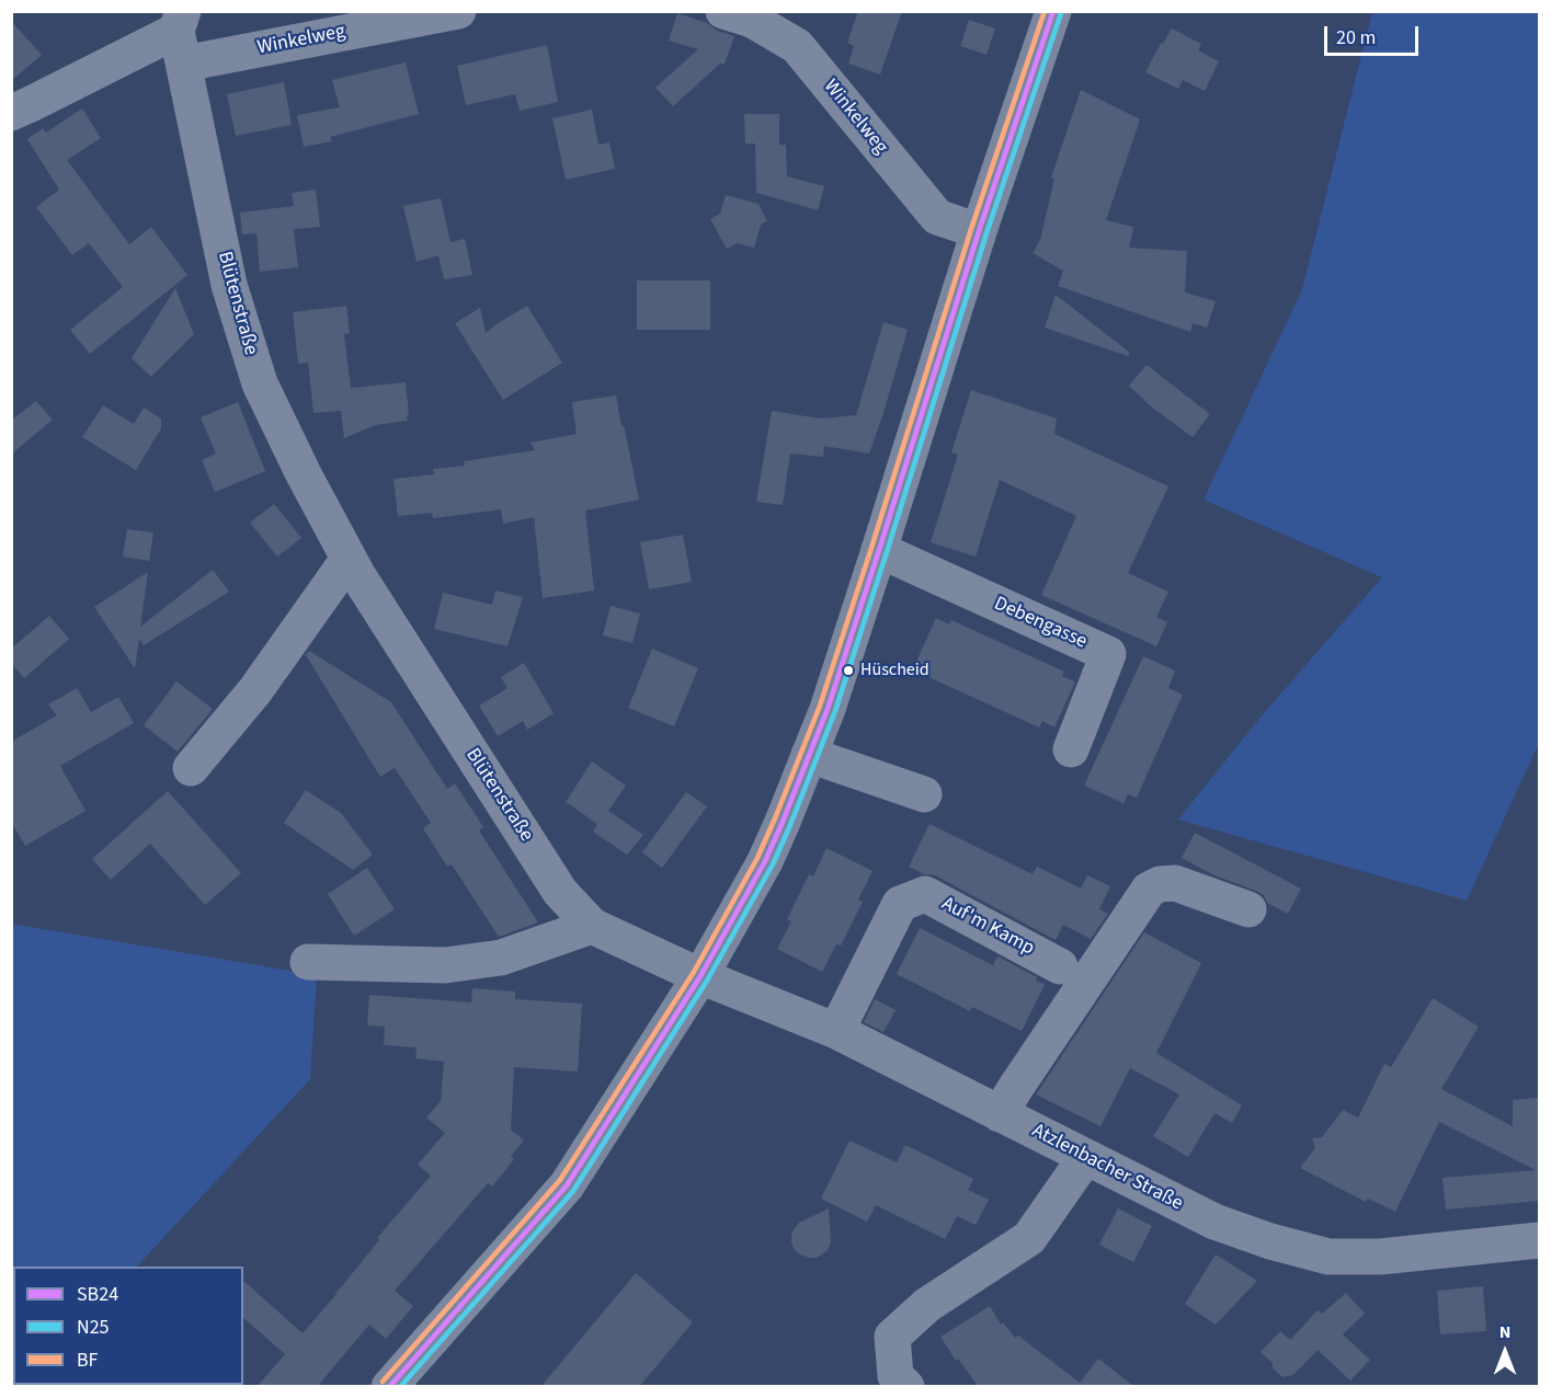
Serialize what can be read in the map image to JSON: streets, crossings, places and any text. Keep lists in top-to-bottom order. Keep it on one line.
{"streets":{"street":["Winkelweg","Blütenstraße","Debengasse","Auf'm Kamp","Atzlenbacher Straße"]},"crossings":[["Winkelweg","Blütenstraße"],["Blütenstraße","Atzlenbacher Straße"],["Auf'm Kamp","Atzlenbacher Straße"]],"places":["Hüscheid"],"lines":["transit line SB24","transit line BF","transit line N25"],"legend":["SB24","N25","BF"],"scale_bar":"20 m","north":"top"}
